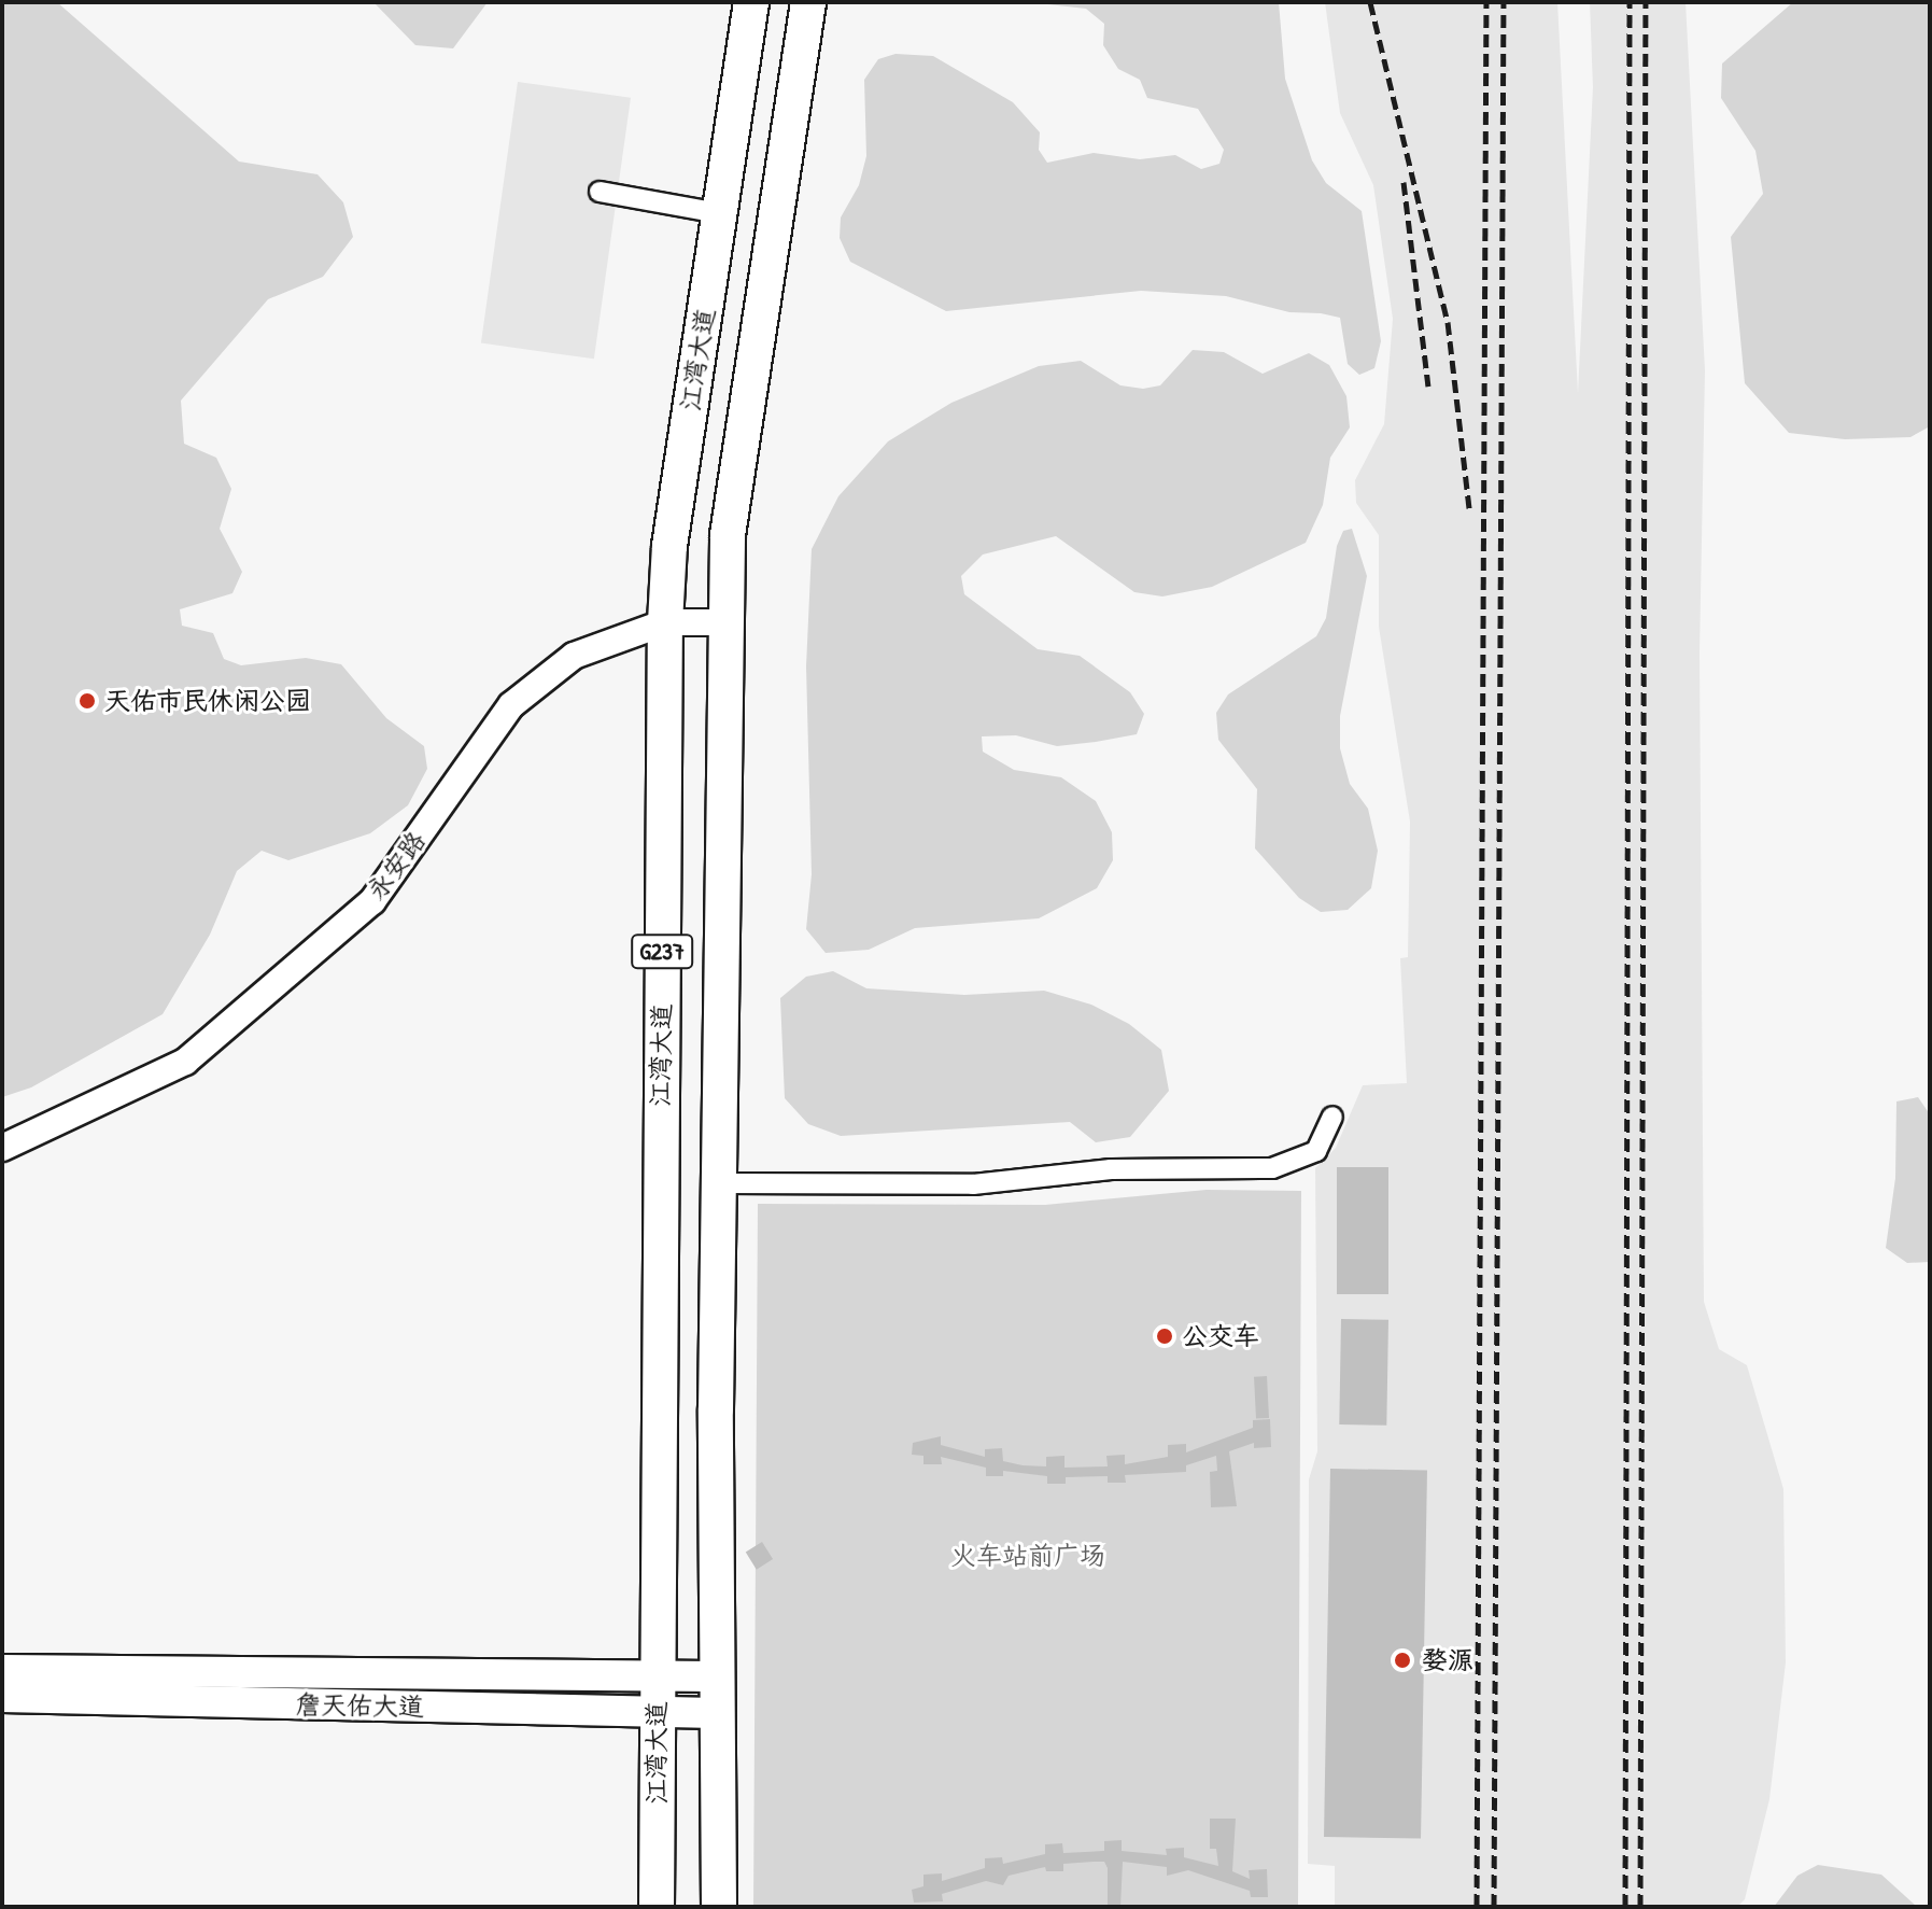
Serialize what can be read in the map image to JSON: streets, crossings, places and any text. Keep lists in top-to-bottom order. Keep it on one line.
{"streets":{"highway":["江湾大道","G237"],"main road":["詹天佑大道"],"street":["永安路"]},"crossings":[["江湾大道","永安路"],["江湾大道","詹天佑大道"],["永安路","G237"],["G237","詹天佑大道"]],"parks":["火车站前广场"],"places":["天佑市民休闲公园","公交车","婺源"]}
